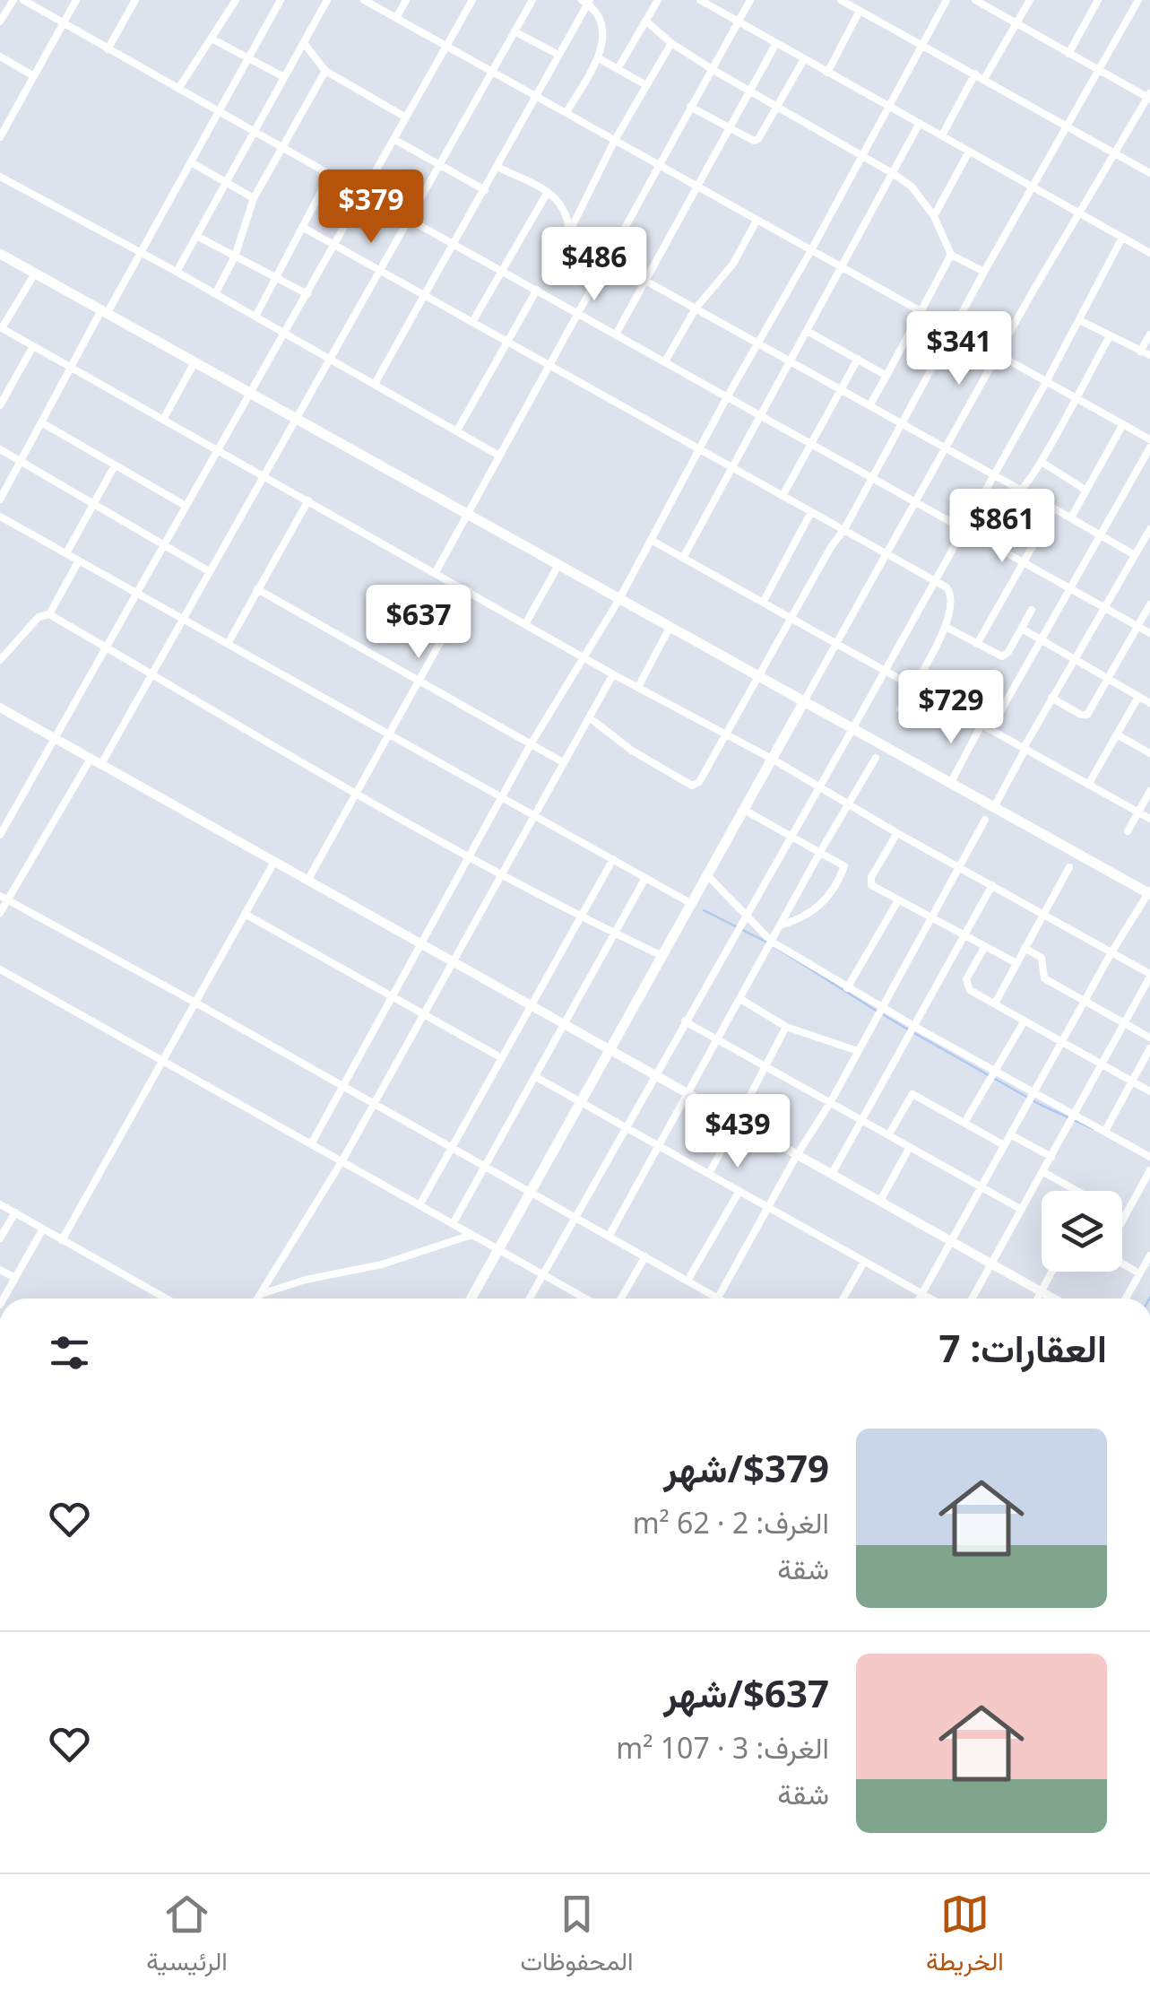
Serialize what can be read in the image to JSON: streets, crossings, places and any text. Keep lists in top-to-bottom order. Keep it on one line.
{"page":{"price":["$379","$486","$341","$861","$637","$729","$439"],"heading":"العقارات: 7","list":[{"name":"$379/شهر","note":"الغرف: 2 · 62 m² · شقة"},{"name":"$637/شهر","note":"الغرف: 3 · 107 m² · شقة"}],"tabs":["الخريطة","المحفوظات","الرئيسية"]}}
